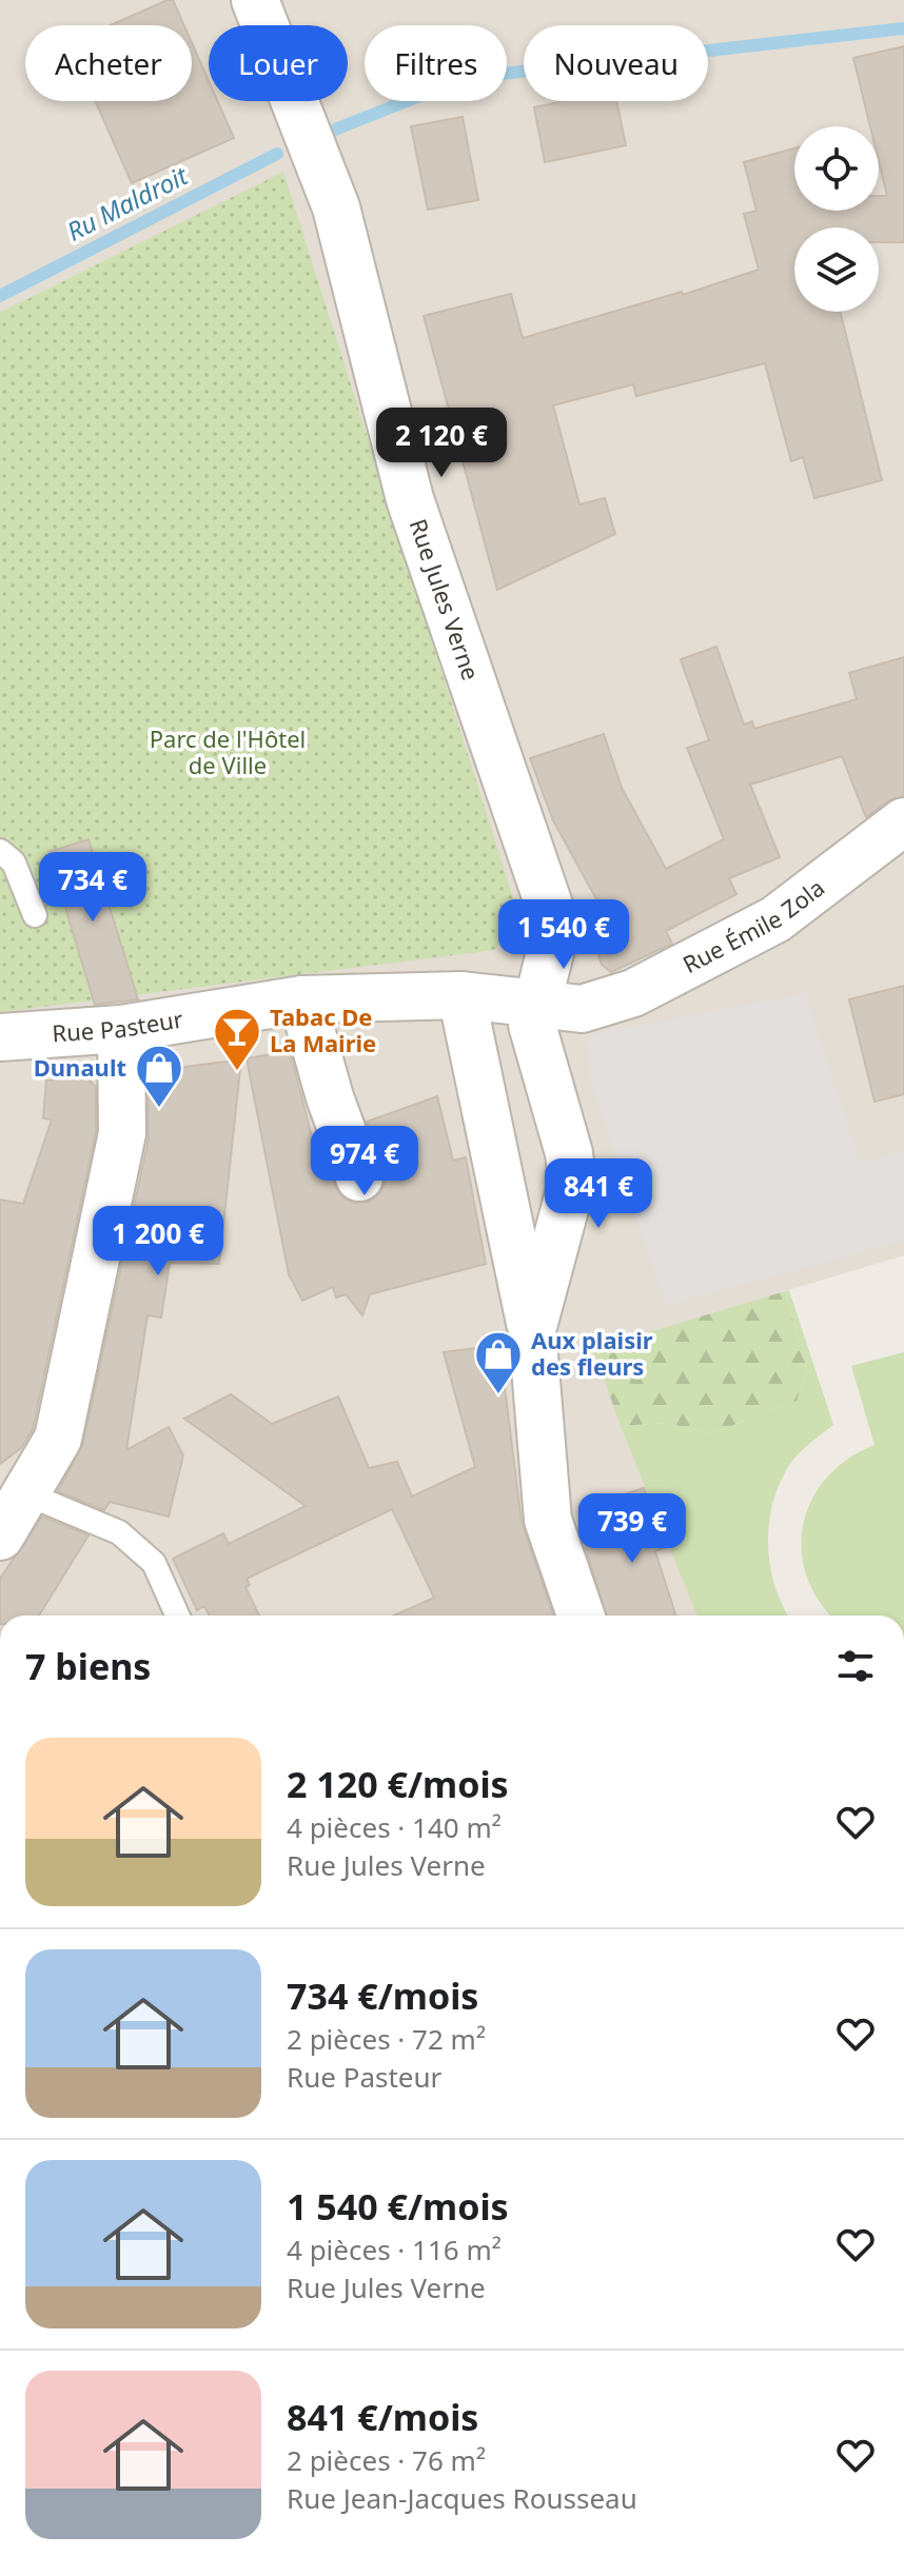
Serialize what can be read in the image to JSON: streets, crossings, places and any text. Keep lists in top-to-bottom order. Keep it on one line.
{"streets":{"street":["Rue Jules Verne","Rue Émile Zola","Rue Pasteur"]},"crossings":[["Rue Jules Verne","Rue Émile Zola"],["Rue Jules Verne","Rue Pasteur"],["Rue Émile Zola","Rue Pasteur"]],"water":["Ru Maldroit"],"parks":["Parc de l'Hôtel de Ville"],"places":{"bar":["Tabac De La Mairie"],"shop":["Dunault","Aux plaisir des fleurs"]},"page":{"chip":["Acheter","Louer","Filtres","Nouveau"],"price":["2 120 €","734 €","1 540 €","974 €","841 €","1 200 €","739 €"],"heading":"7 biens","list":[{"name":"2 120 €/mois","note":"4 pièces · 140 m² · Rue Jules Verne"},{"name":"734 €/mois","note":"2 pièces · 72 m² · Rue Pasteur"},{"name":"1 540 €/mois","note":"4 pièces · 116 m² · Rue Jules Verne"},{"name":"841 €/mois","note":"2 pièces · 76 m² · Rue Jean-Jacques Rousseau"}]}}
